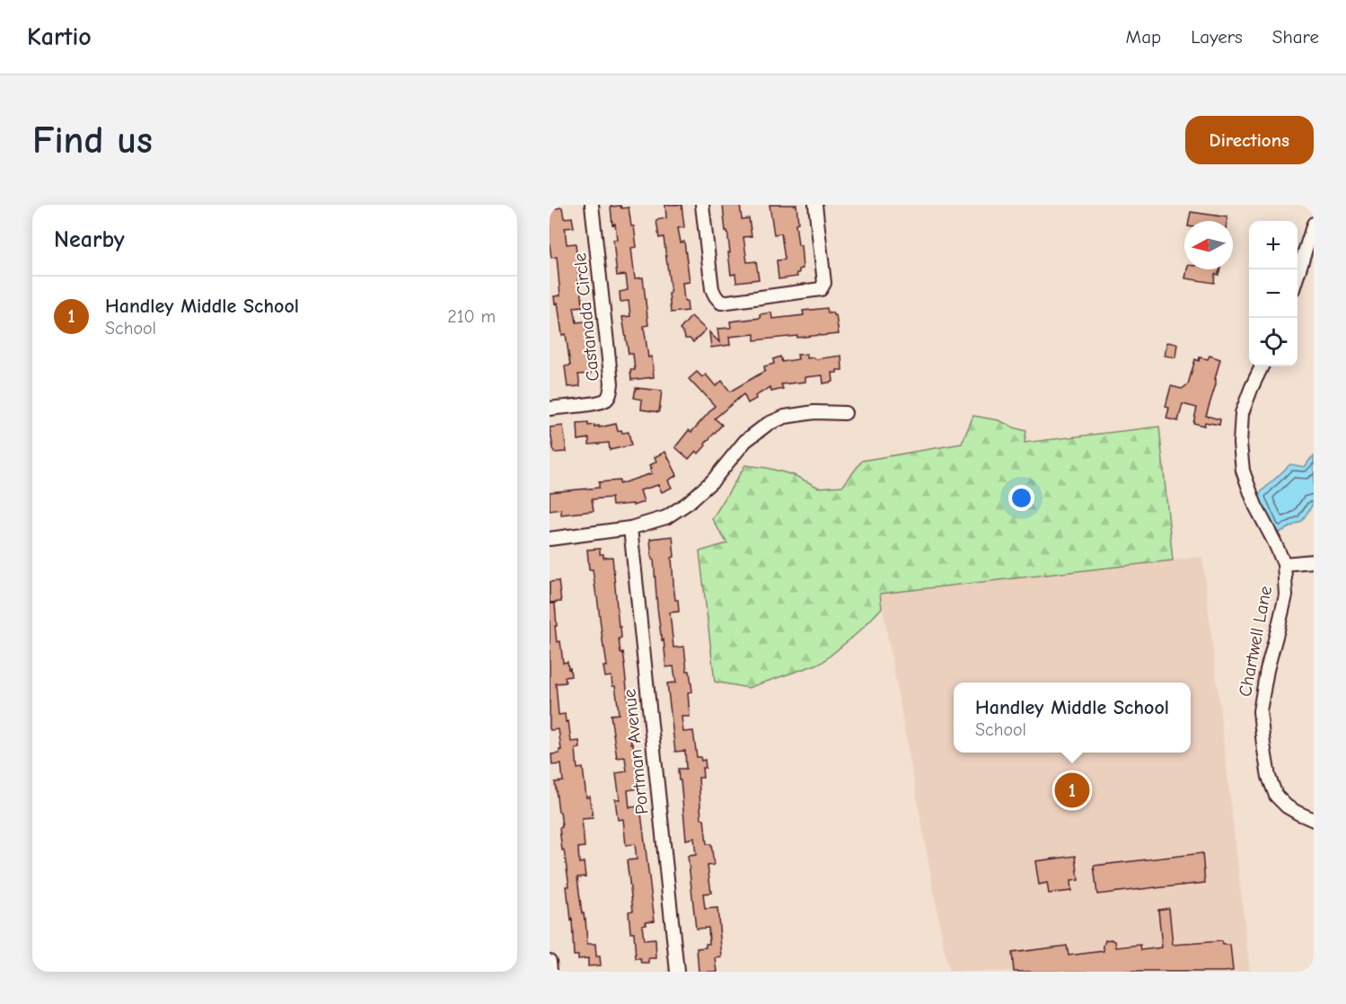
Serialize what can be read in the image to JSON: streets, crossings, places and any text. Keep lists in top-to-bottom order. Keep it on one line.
{"streets":{"street":["Castanada Circle","Chartwell Lane","Portman Avenue"]},"north":"left","page":{"header":"Kartio","nav":["Map","Layers","Share"],"buttons":"Directions","title":"Find us","heading":"Nearby","map_buttons":["+","−"],"list":[{"mark":"1","name":"Handley Middle School","note":"School","value":"210 m"}],"popup":["Handley Middle School","School"],"pins":"1"}}
